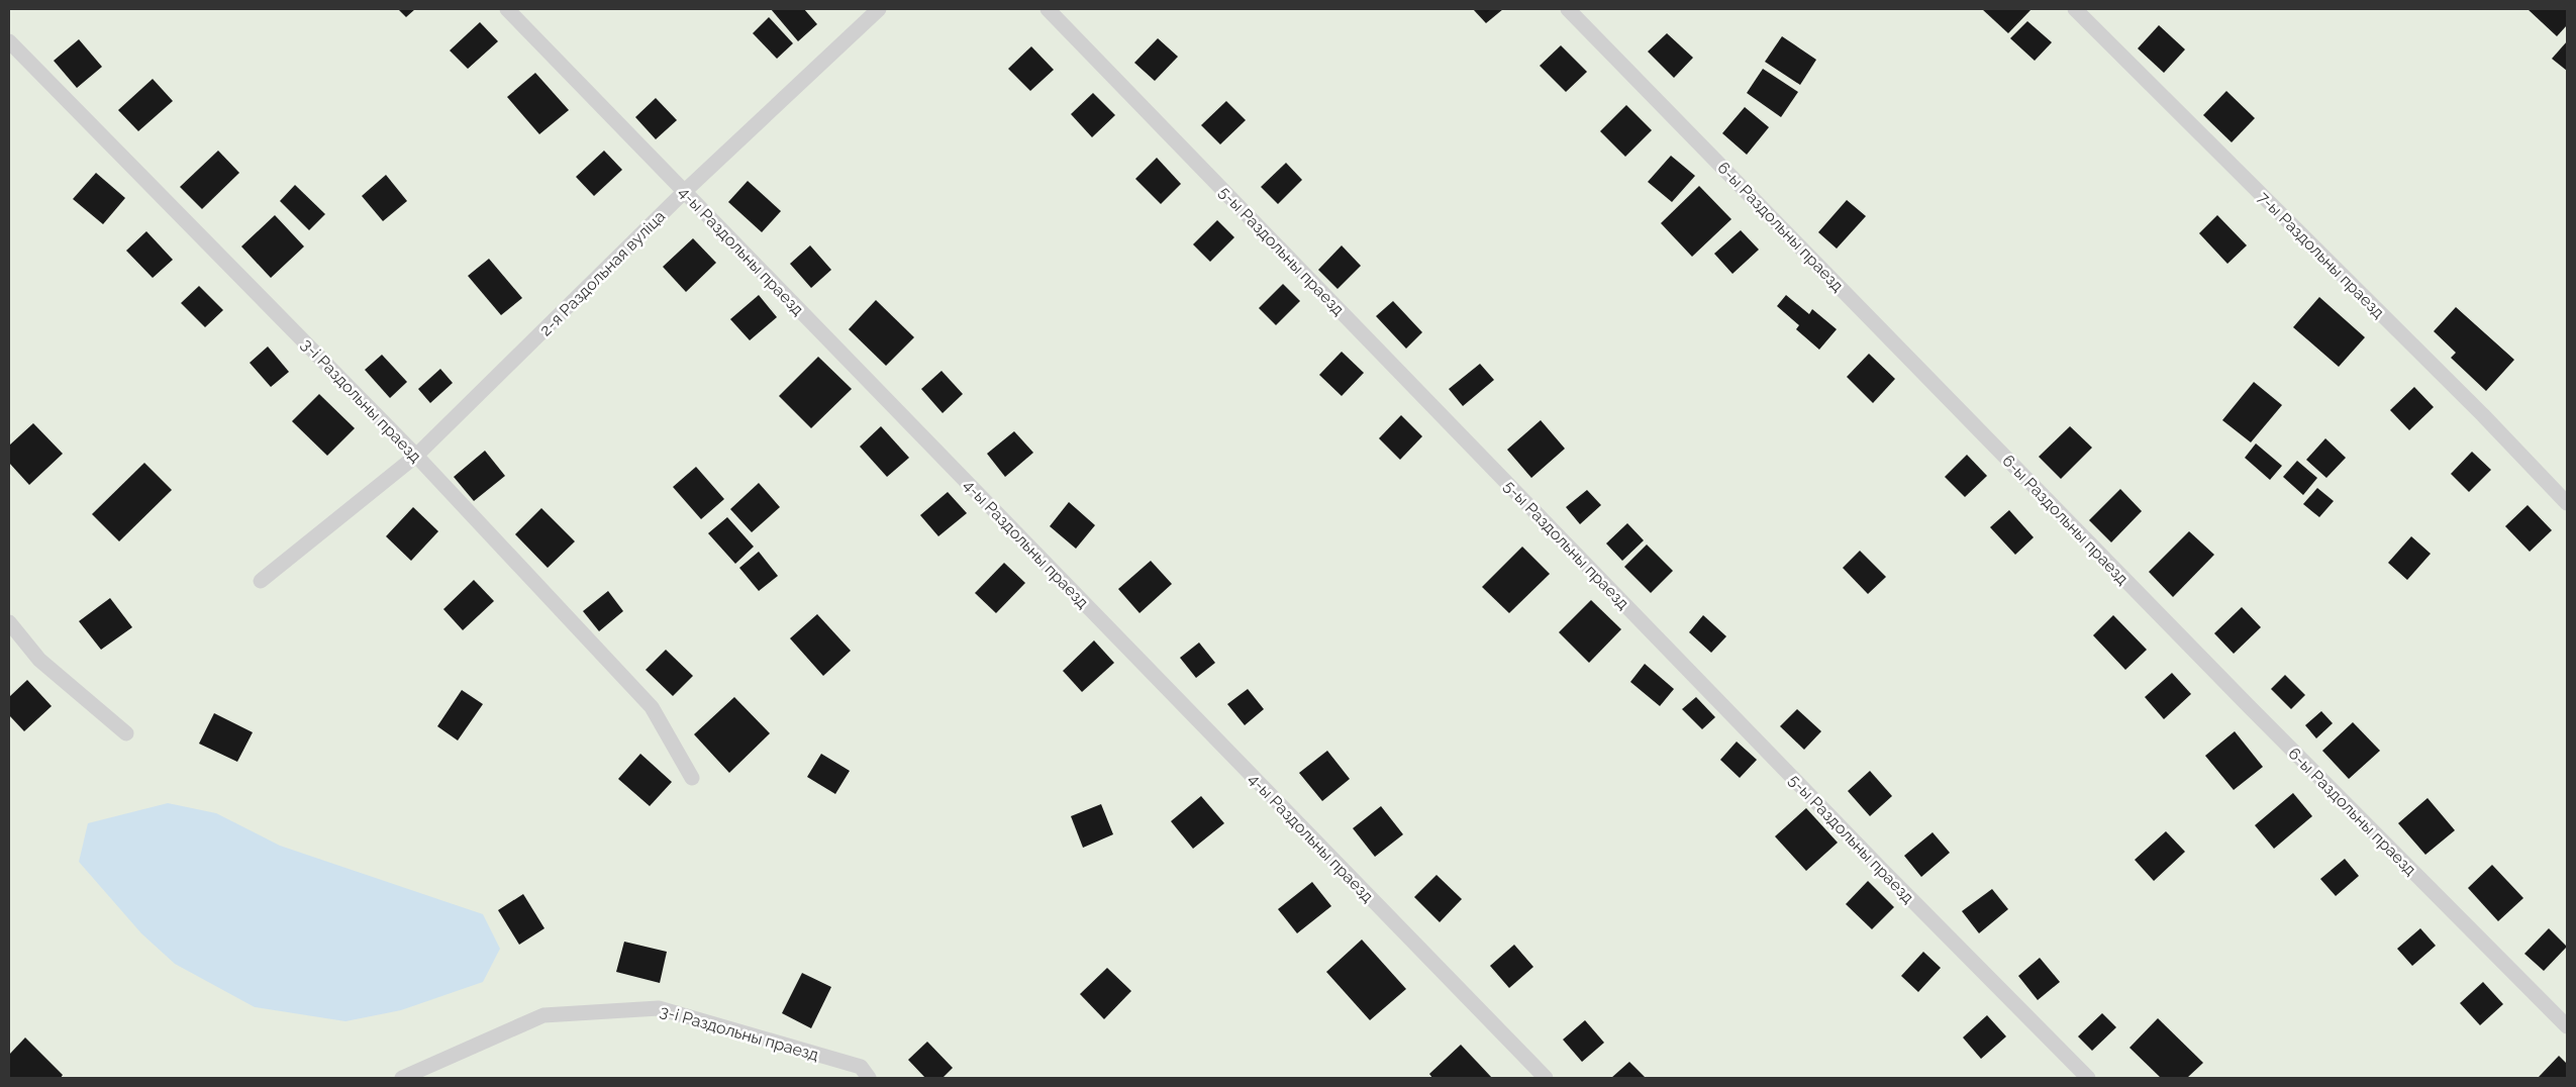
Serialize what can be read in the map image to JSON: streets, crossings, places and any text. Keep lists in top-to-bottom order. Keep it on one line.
{"streets":{"lane":["6-ы Раздольны праезд","4-ы Раздольны праезд","5-ы Раздольны праезд","7-ы Раздольны праезд","2-я Раздольная вуліца","3-і Раздольны праезд"]},"crossings":[["4-ы Раздольны праезд","2-я Раздольная вуліца"],["2-я Раздольная вуліца","3-і Раздольны праезд"]]}
